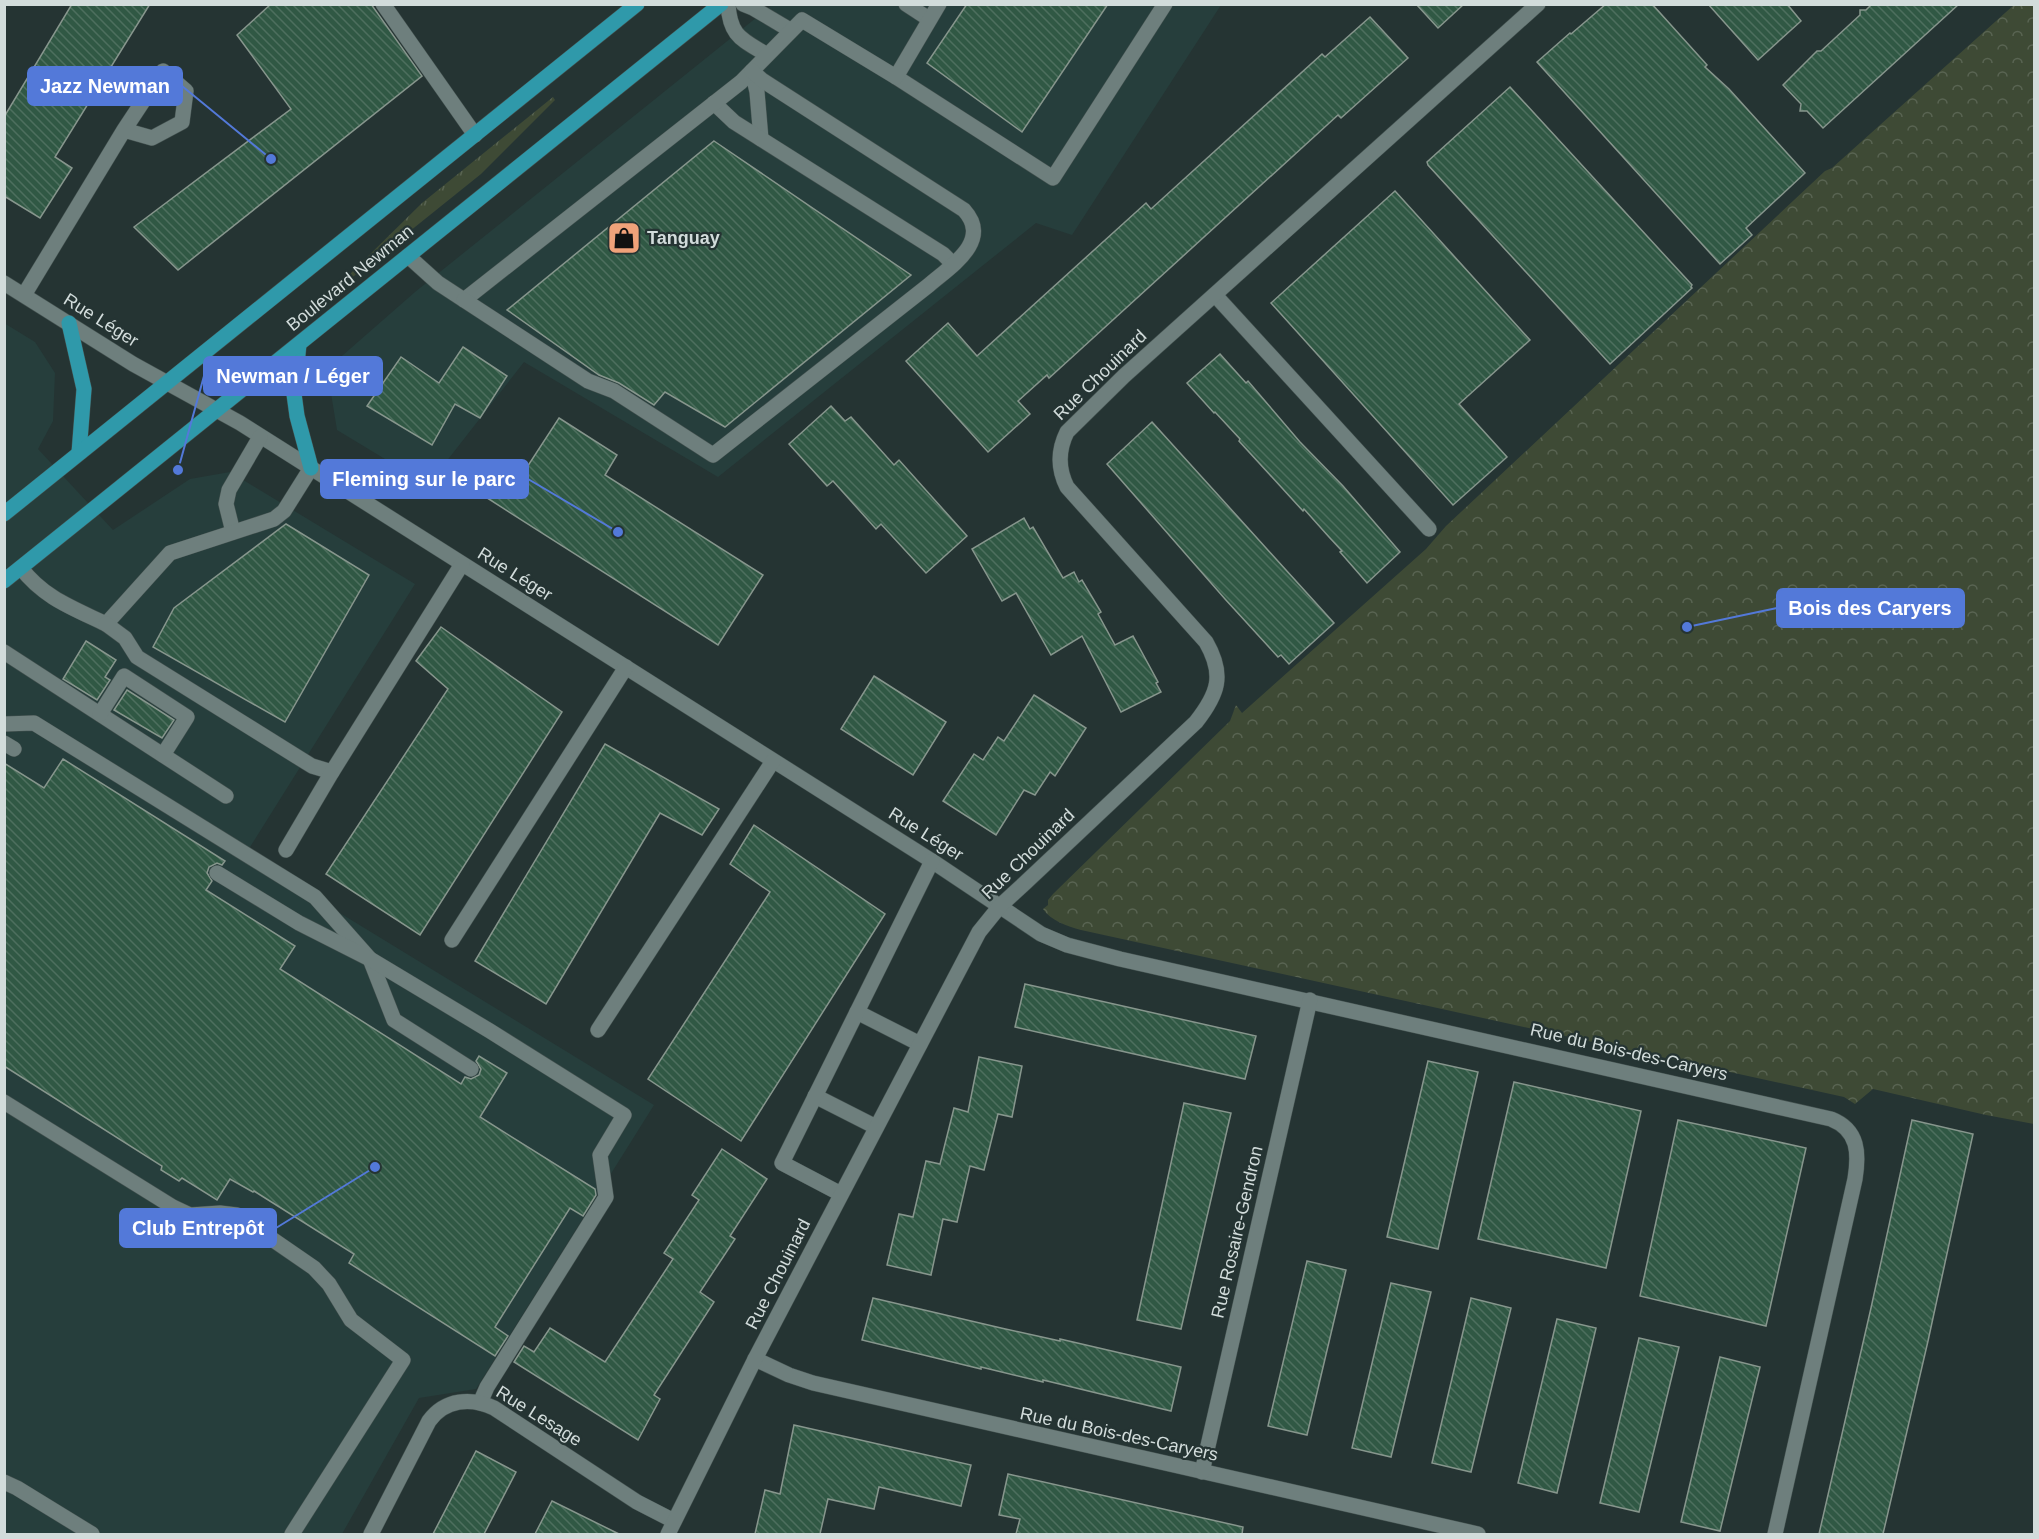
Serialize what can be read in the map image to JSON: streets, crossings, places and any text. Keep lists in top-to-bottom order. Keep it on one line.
{"streets":{"main road":["Boulevard Newman"],"street":["Rue Léger","Rue Chouinard","Rue du Bois-des-Caryers","Rue Rosaire-Gendron","Rue Lesage"]},"crossings":[["Boulevard Newman","Rue Léger"],["Rue Léger","Rue Chouinard"],["Rue Léger","Rue du Bois-des-Caryers"],["Rue Chouinard","Rue du Bois-des-Caryers"],["Rue Chouinard","Rue Lesage"],["Rue du Bois-des-Caryers","Rue Rosaire-Gendron"]],"places":{"other":["Jazz Newman","Newman / Léger","Fleming sur le parc","Bois des Caryers","Club Entrepôt"],"shop":["Tanguay"]}}
